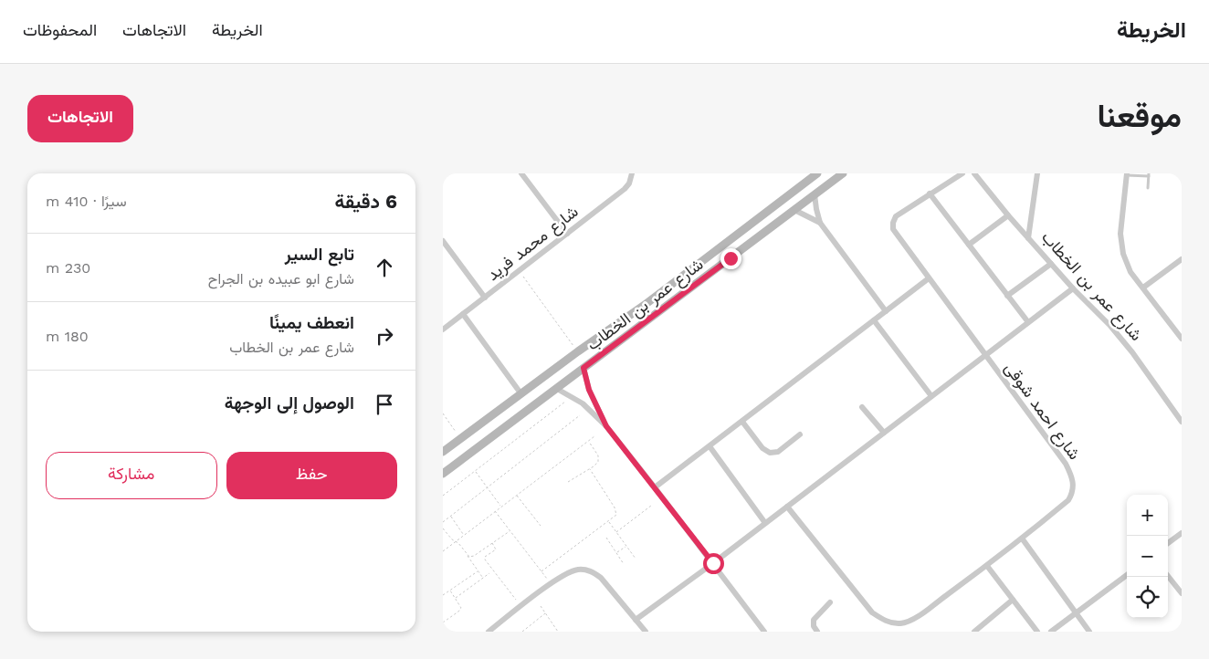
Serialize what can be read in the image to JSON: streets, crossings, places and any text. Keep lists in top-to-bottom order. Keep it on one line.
{"streets":{"street":["شارع محمد فريد","شارع عمر بن الخطاب","شارع احمد شوقى"]},"page":{"header":"الخريطة","nav":["الخريطة","الاتجاهات","المحفوظات"],"title":"موقعنا","buttons":["الاتجاهات",["حفظ","مشاركة"]],"heading":["6 دقيقة","سيرًا · 410 m"],"list":[["تابع السير","شارع ابو عبيده بن الجراح","230 m"],["انعطف يمينًا","شارع عمر بن الخطاب","180 m"],"الوصول إلى الوجهة"],"map_buttons":["+","−"]}}
